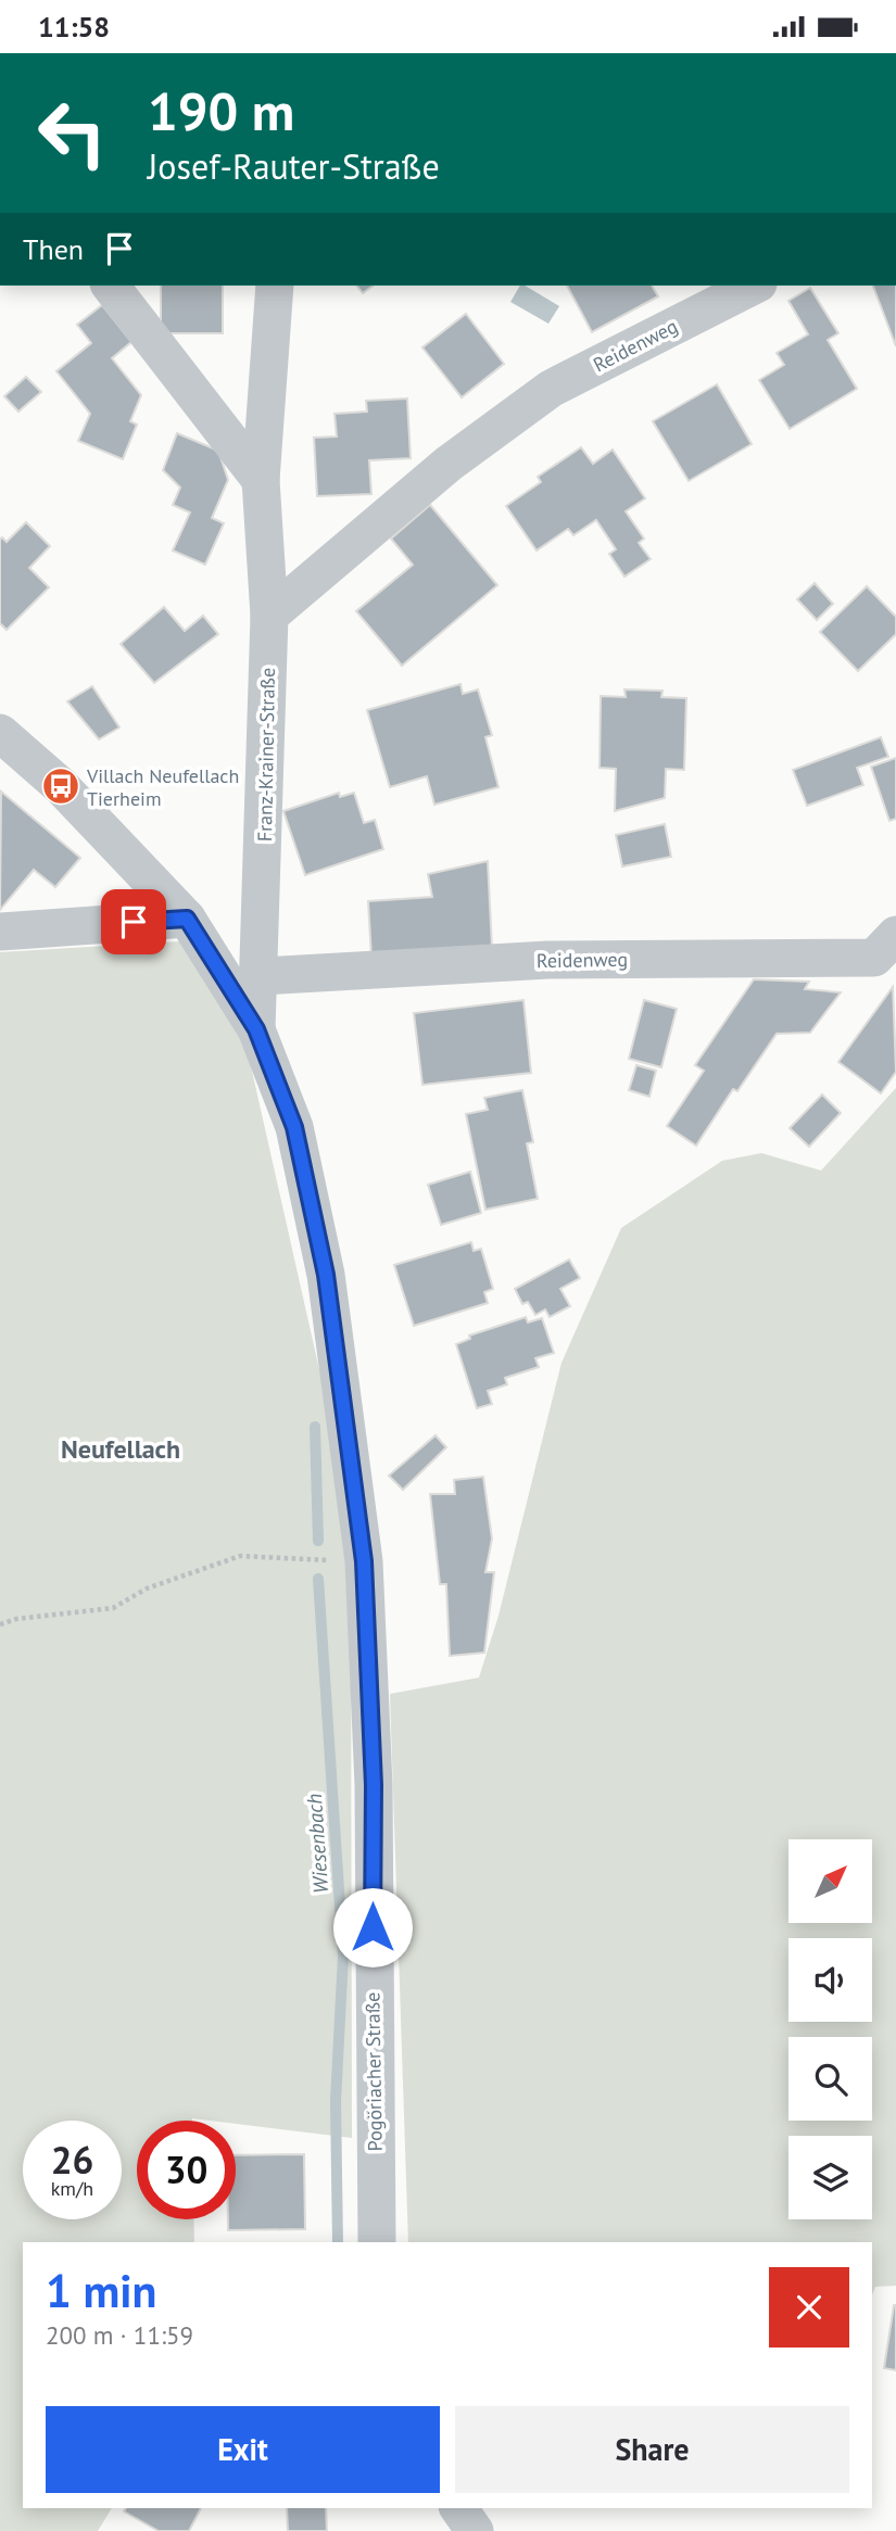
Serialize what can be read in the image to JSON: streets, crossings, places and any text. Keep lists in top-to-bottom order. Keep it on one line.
{"streets":{"street":["Reidenweg","Franz-Krainer-Straße","Pogöriacher Straße"]},"crossings":[["Reidenweg","Franz-Krainer-Straße"],["Franz-Krainer-Straße","Pogöriacher Straße"]],"districts":["Neufellach"],"water":["Wiesenbach"],"places":{"bus stop":["Villach Neufellach Tierheim"]},"north":"top right","page":{"status":"11:58","turn":["190 m","Josef-Rauter-Straße"],"then":"Then","speed":"26 km/h","limit":"30","heading":["1 min","200 m · 11:59"],"buttons":["Exit","Share"]}}
